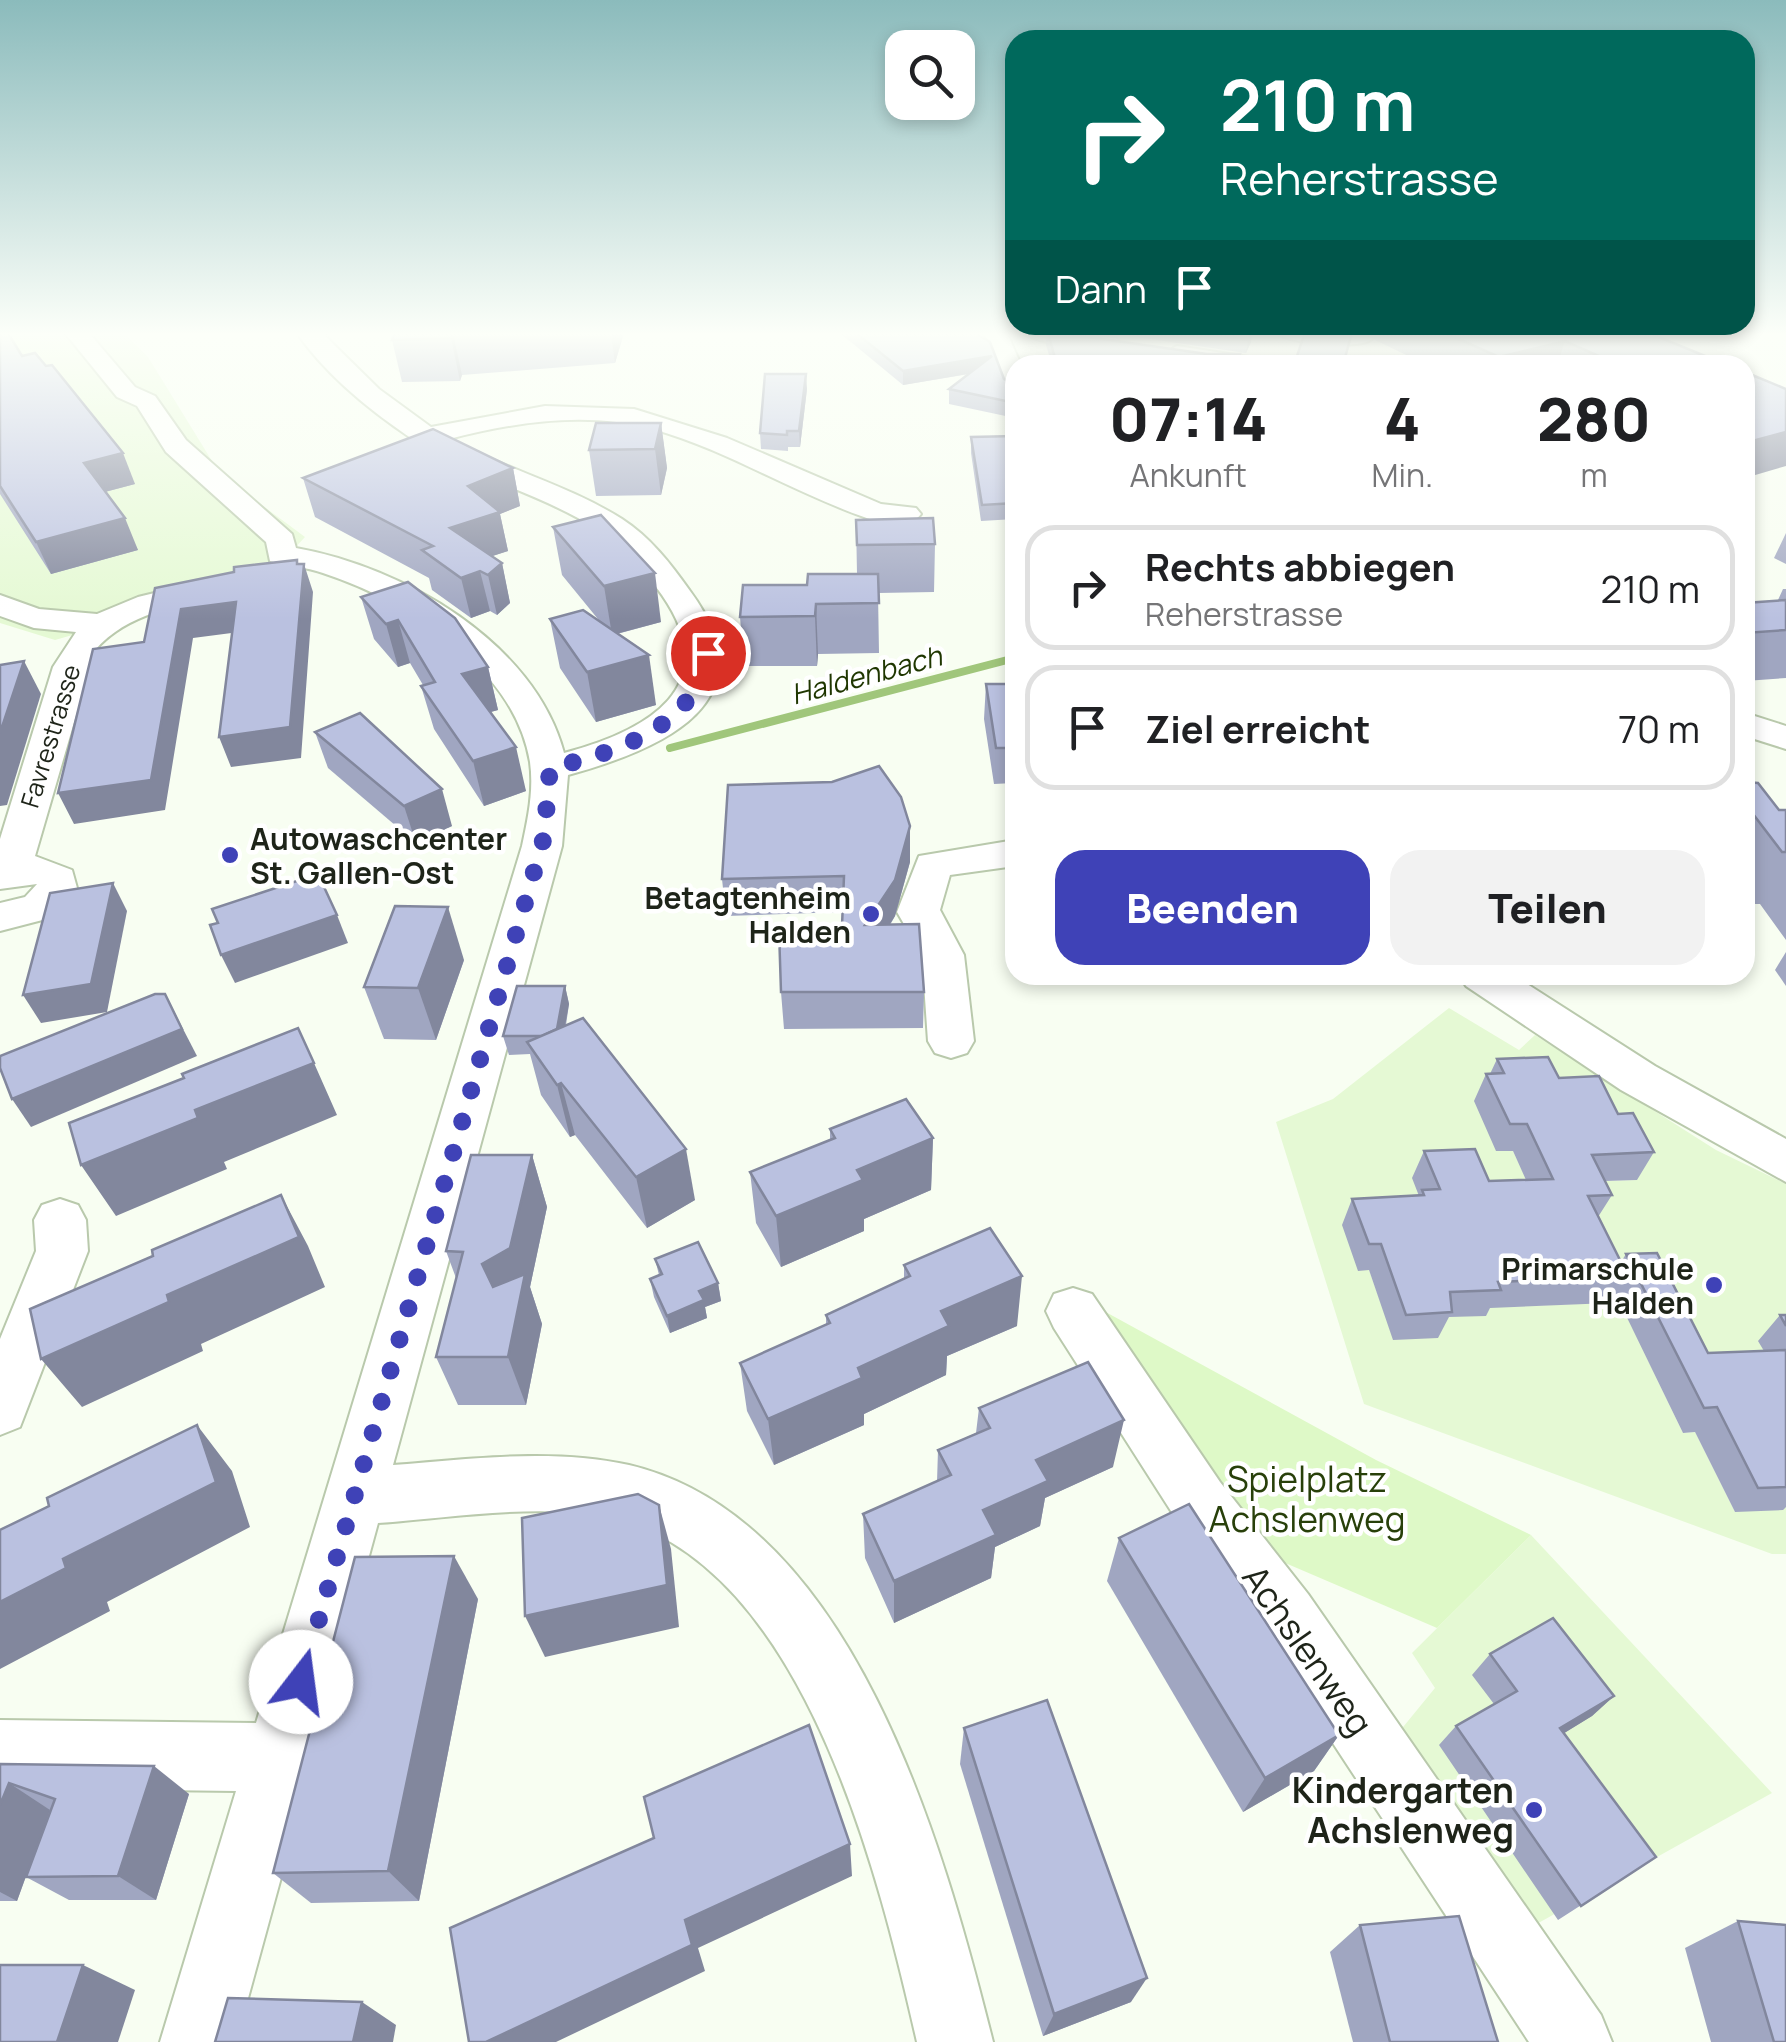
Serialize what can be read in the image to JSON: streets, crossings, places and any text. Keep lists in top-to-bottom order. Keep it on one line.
{"streets":{"street":["Favrestrasse","Achslenweg"]},"water":["Haldenbach"],"parks":["Spielplatz Achslenweg"],"places":["Autowaschcenter St. Gallen-Ost","Betagtenheim Halden","Primarschule Halden","Kindergarten Achslenweg"],"page":{"turn":["210 m","Reherstrasse"],"then":"Dann","eta":["07:14","Ankunft","4","Min.","280","m"],"list":[{"name":"Rechts abbiegen","note":"Reherstrasse","value":"210 m"},{"name":"Ziel erreicht","value":"70 m"}],"buttons":["Beenden","Teilen"]}}
